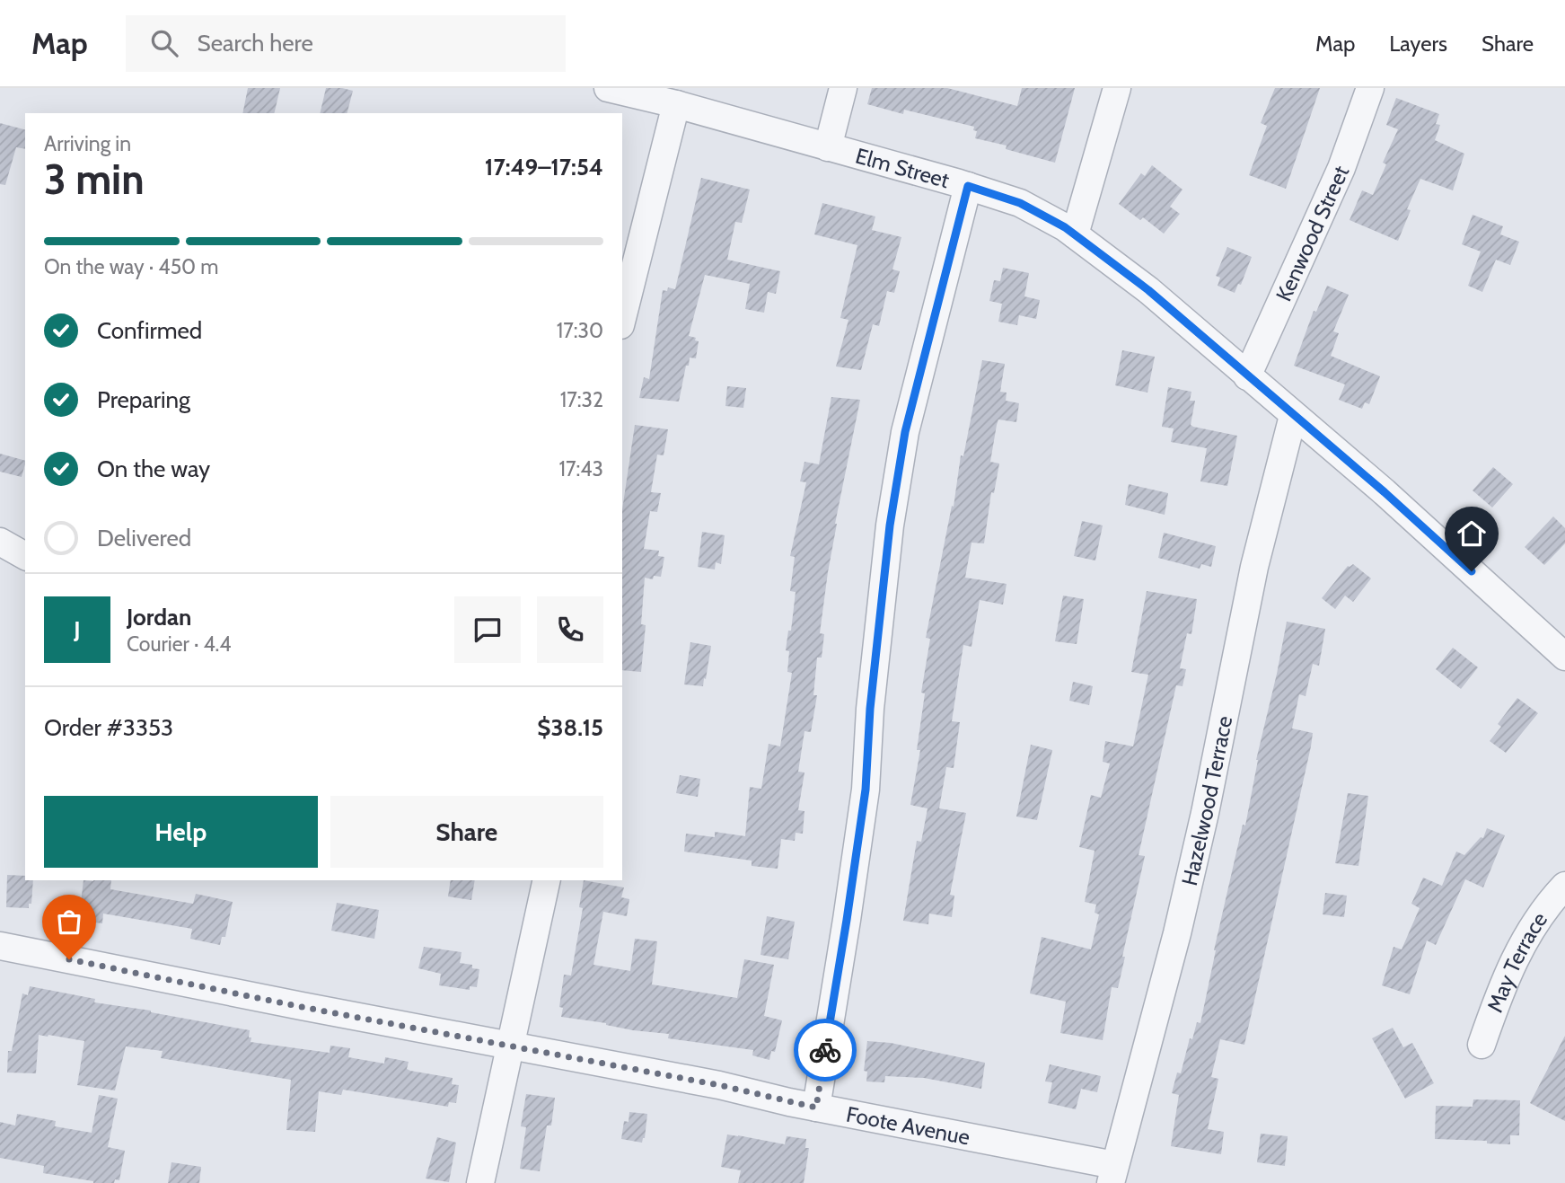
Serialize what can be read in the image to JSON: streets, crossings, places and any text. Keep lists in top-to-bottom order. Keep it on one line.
{"streets":{"street":["Elm Street","Kenwood Street","Hazelwood Terrace","May Terrace","Foote Avenue"]},"crossings":[["Elm Street","Kenwood Street"],["Elm Street","Hazelwood Terrace"],["Hazelwood Terrace","Foote Avenue"]],"page":{"header":"Map","search":"Search here","nav":["Map","Layers","Share"],"heading":["3 min","Arriving in","17:49–17:54"],"panel":["Jordan","Courier · 4.4","Order #3353","$38.15"],"bar":"On the way · 450 m","list":[["Confirmed","17:30"],["Preparing","17:32"],["On the way","17:43"],"Delivered"],"round":"J","buttons":["Help","Share"]}}
